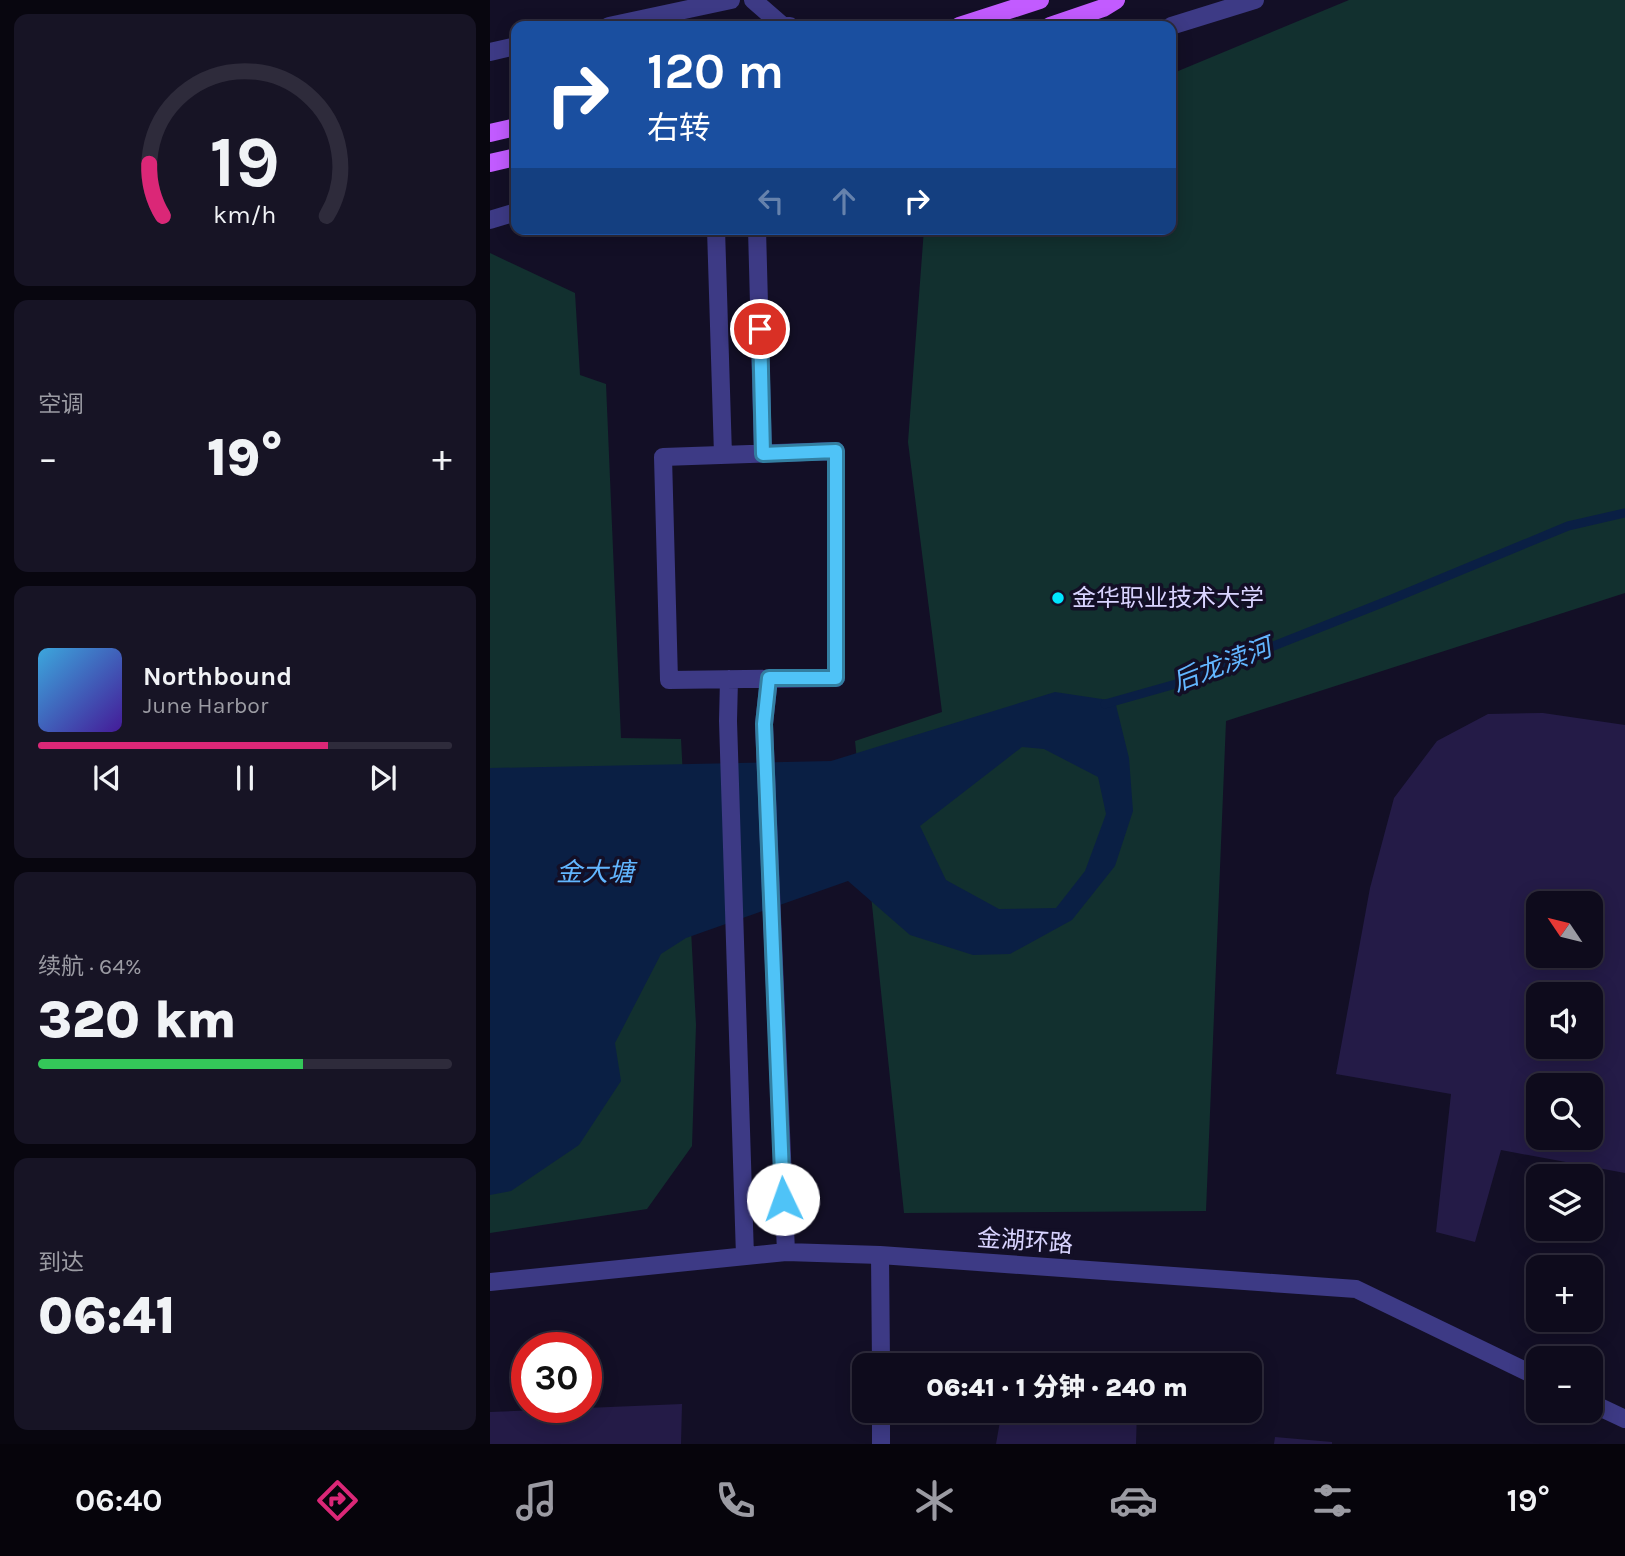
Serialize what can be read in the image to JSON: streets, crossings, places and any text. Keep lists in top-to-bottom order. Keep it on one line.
{"streets":{"street":["金湖环路"]},"water":["后龙渎河","金大塘"],"places":["金华职业技术大学"],"north":"top left","page":{"turn":["120 m","右转"],"tile":["空调",["续航 · 64%","320 km"],["到达","06:41"]],"heat":["−","19°","+"],"song":["Northbound","June Harbor"],"map_buttons":["+","−"],"limit":"30","trip":"06:41 · 1 分钟 · 240 m","tabs":["06:40","19°"],"gauge":["19","km/h"]}}
